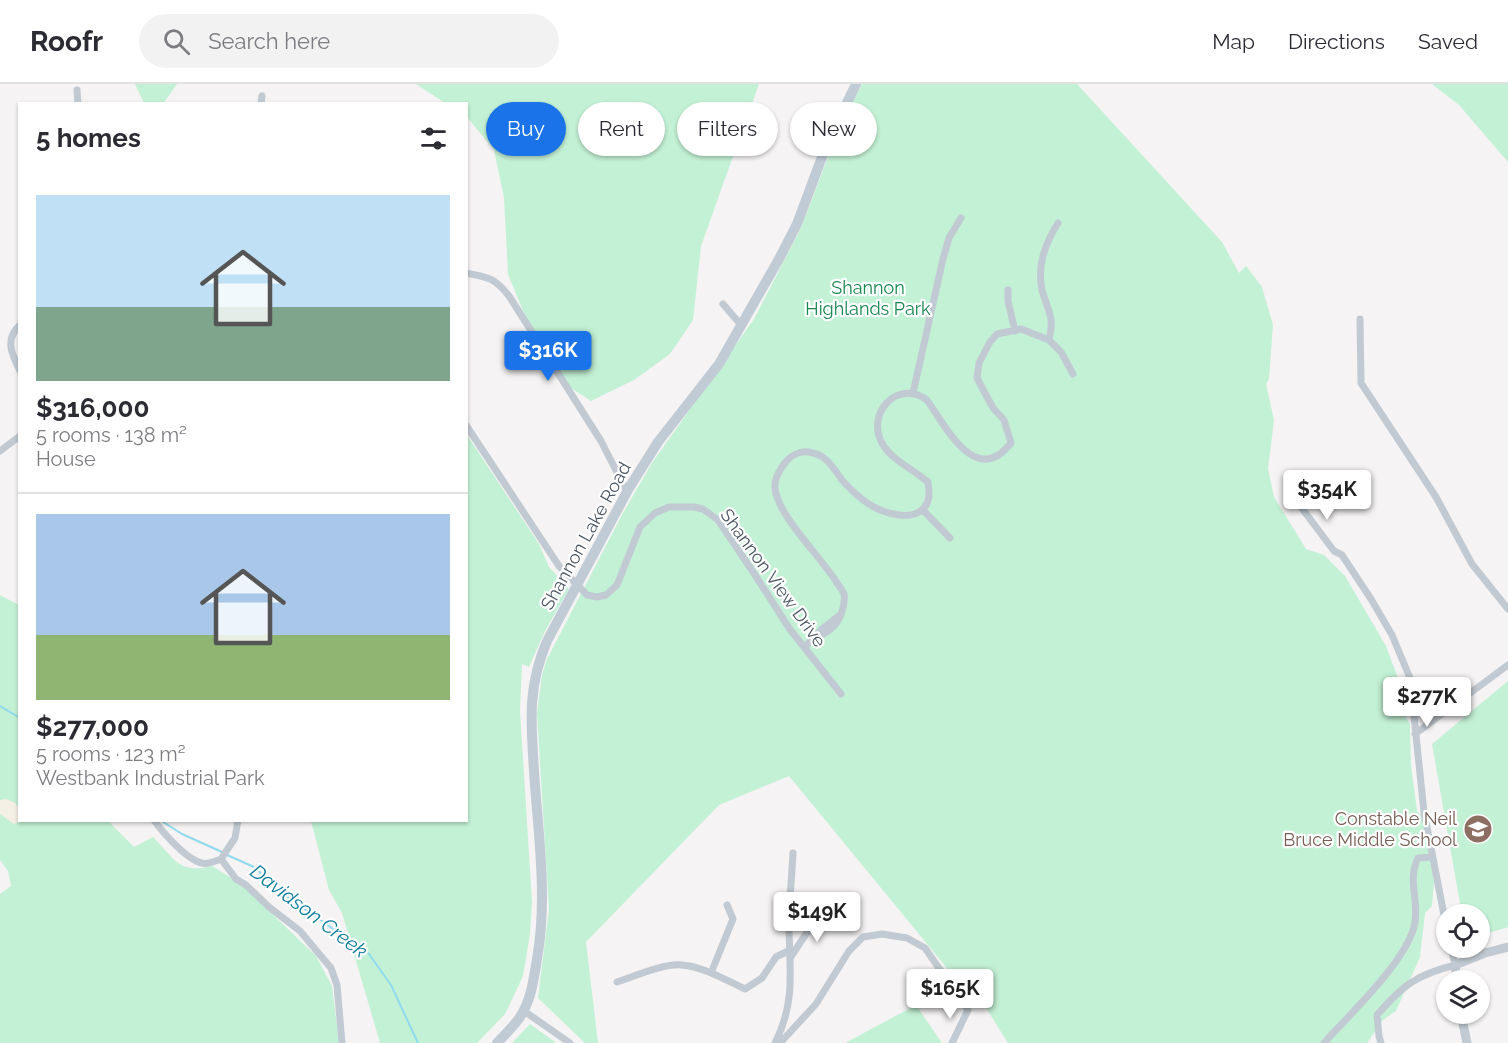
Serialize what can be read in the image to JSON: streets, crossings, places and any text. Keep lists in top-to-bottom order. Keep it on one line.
{"streets":{"main road":["Shannon Lake Road"],"street":["Shannon View Drive"]},"crossings":[["Shannon Lake Road","Shannon View Drive"]],"water":["Davidson Creek"],"parks":["Shannon Highlands Park"],"places":{"school or university":["Constable Neil Bruce Middle School"]},"page":{"header":"Roofr","search":"Search here","nav":["Map","Directions","Saved"],"chip":["Buy","Rent","Filters","New"],"heading":"5 homes","list":[{"name":"$316,000","note":"5 rooms · 138 m² · House"},{"name":"$277,000","note":"5 rooms · 123 m² · Westbank Industrial Park"}],"price":["$316K","$354K","$277K","$149K","$165K"]}}
